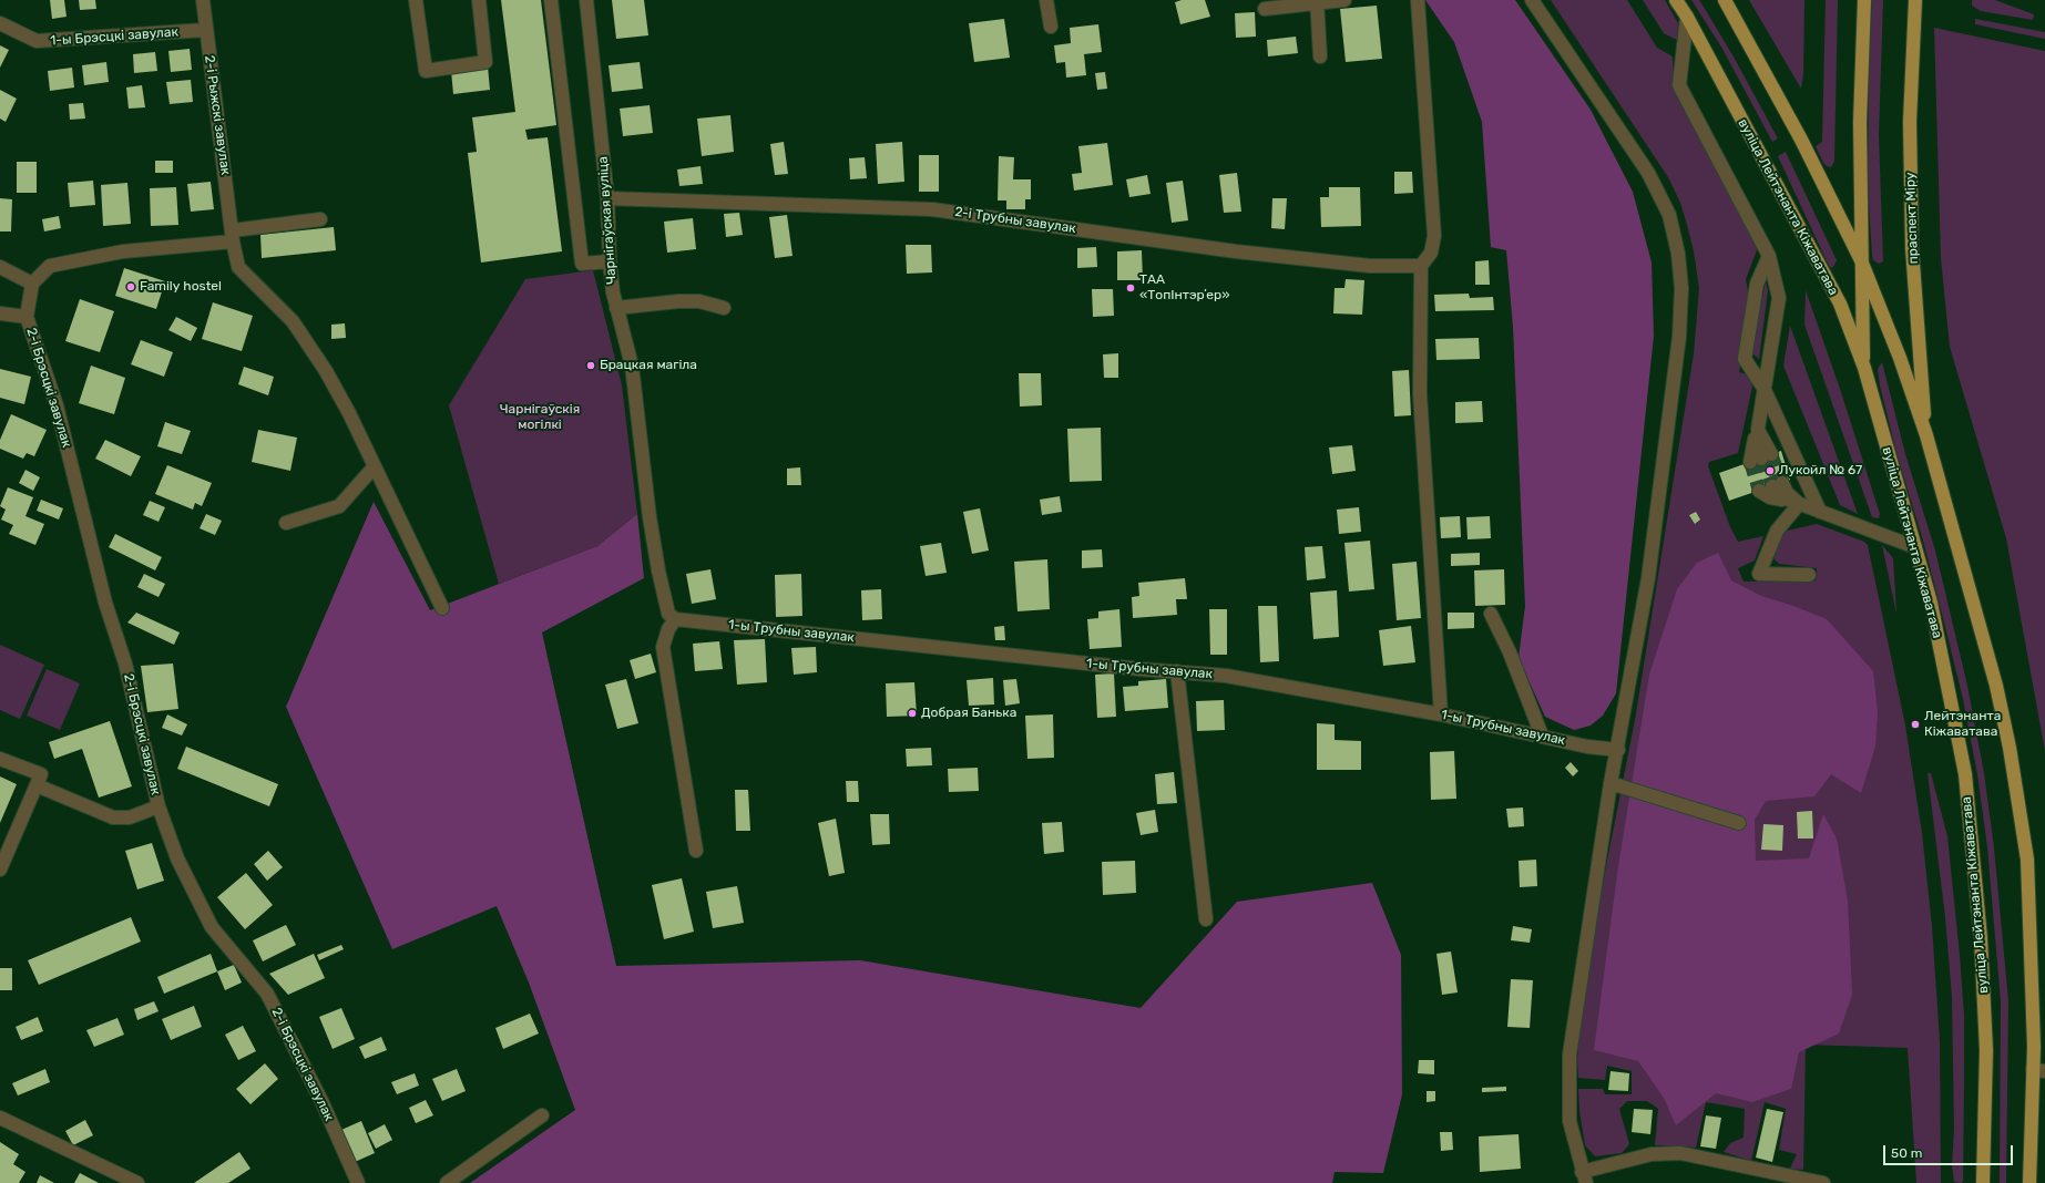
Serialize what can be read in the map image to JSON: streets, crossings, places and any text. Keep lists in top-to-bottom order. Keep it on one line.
{"streets":{"main road":["вуліца Лейтэнанта Кіжаватава","праспект Міру"],"street":["1-ы Брэсцкі завулак","2-і Рыжскі завулак","Чарнігаўская вуліца","2-і Трубны завулак","2-і Брэсцкі завулак","1-ы Трубны завулак"]},"crossings":[["1-ы Брэсцкі завулак","2-і Рыжскі завулак"],["Чарнігаўская вуліца","2-і Трубны завулак"],["Чарнігаўская вуліца","1-ы Трубны завулак"]],"parks":["Чарнігаўскія могілкі"],"places":["Family hostel","ТАА «ТопІнтэрʼер»","Брацкая магіла","Лукойл № 67","Добрая Банька","Лейтэнанта Кіжаватава"],"scale_bar":"50 m"}
